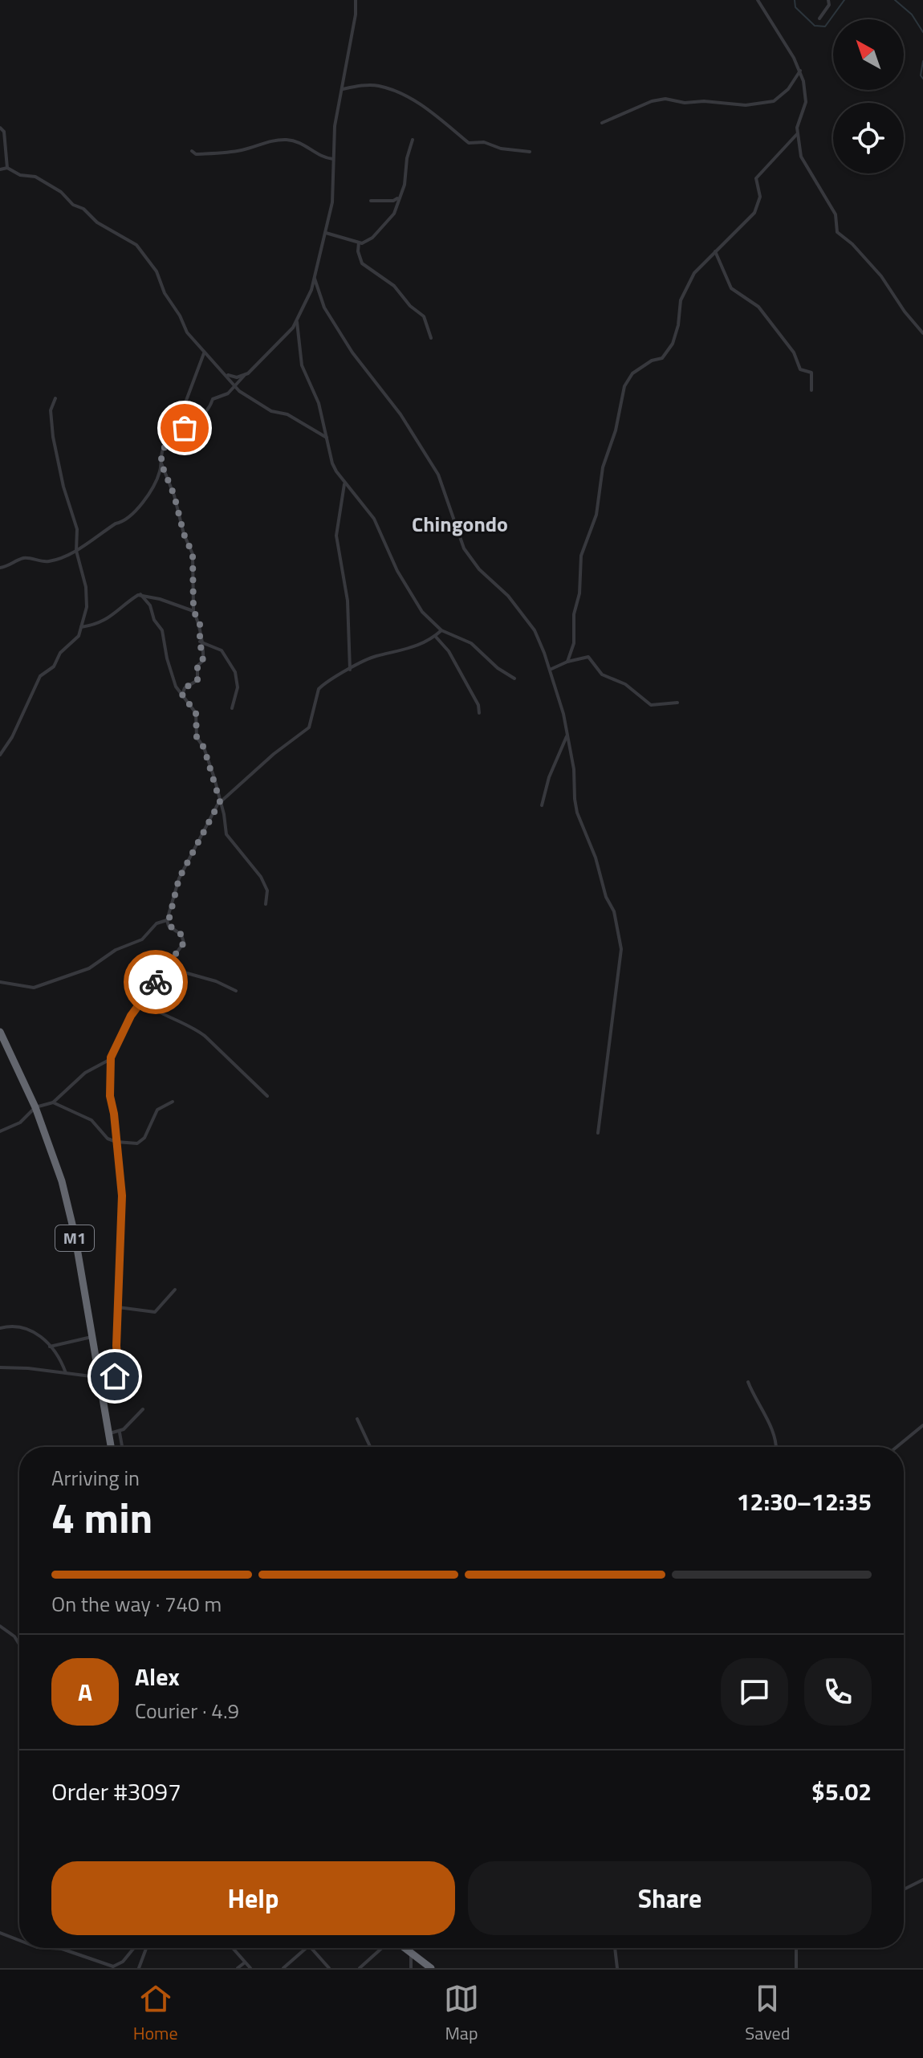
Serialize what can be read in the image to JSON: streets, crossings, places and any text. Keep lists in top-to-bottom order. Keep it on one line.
{"streets":{"highway":["M1"]},"districts":["Chingondo"],"north":"top left","page":{"heading":["4 min","Arriving in","12:30–12:35"],"panel":["Alex","Courier · 4.9","Order #3097","$5.02"],"bar":"On the way · 740 m","round":"A","buttons":["Help","Share"],"tabs":["Home","Map","Saved"]}}
